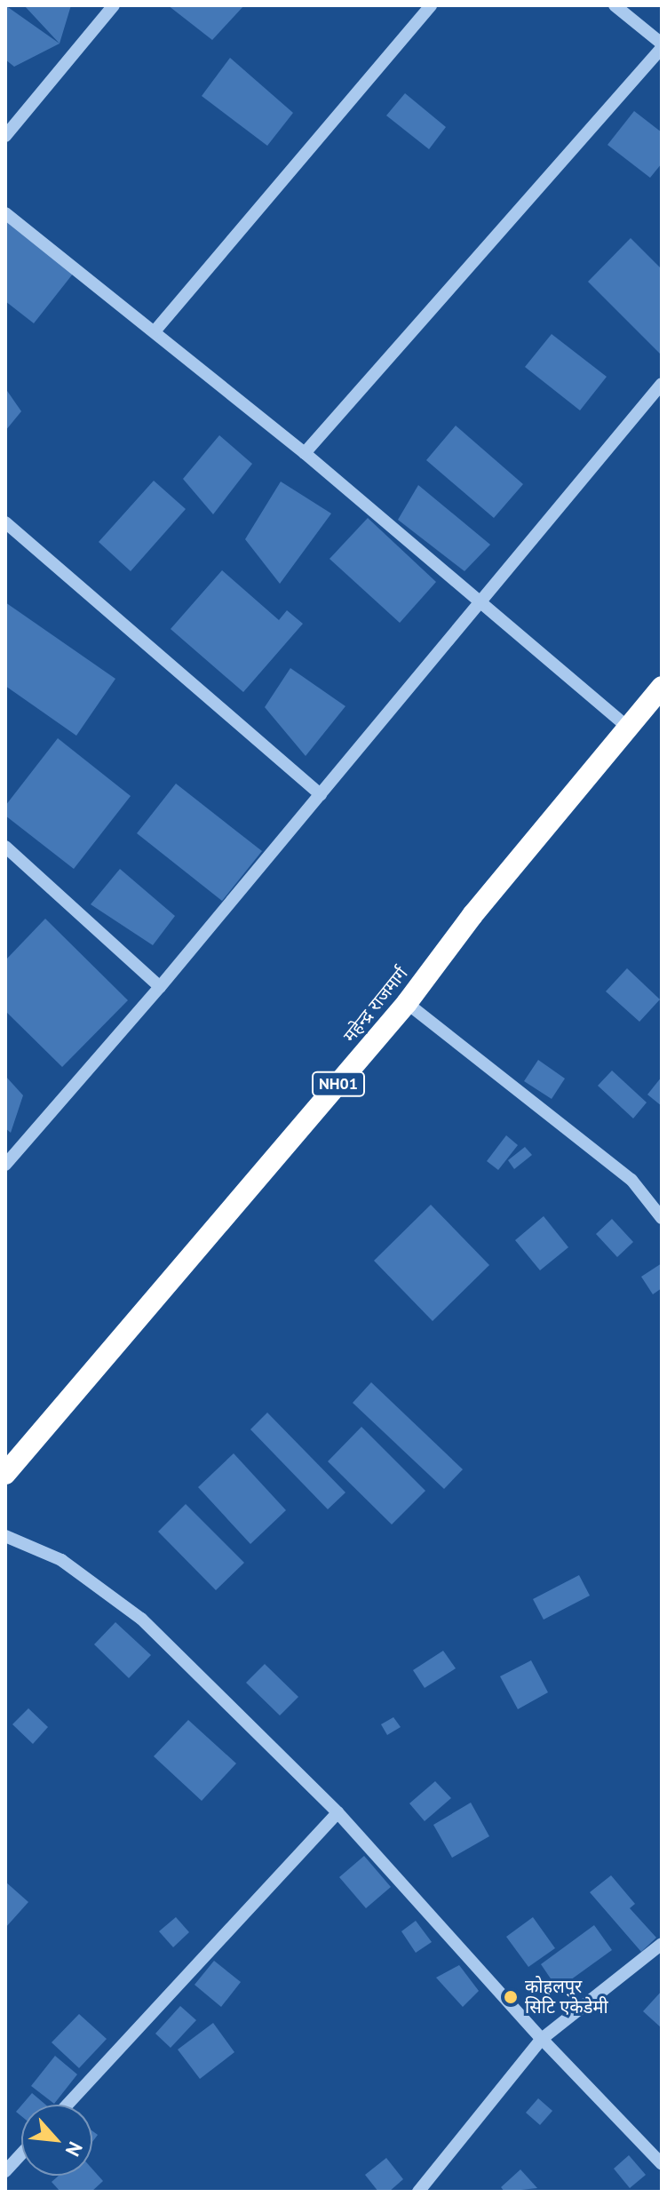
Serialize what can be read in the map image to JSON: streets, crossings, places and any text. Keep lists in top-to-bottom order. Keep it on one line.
{"streets":{"highway":["महेन्द्र राजमार्ग","NH01"]},"places":["कोहलपुर सिटि एकेडेमी"],"north":"bottom right"}
